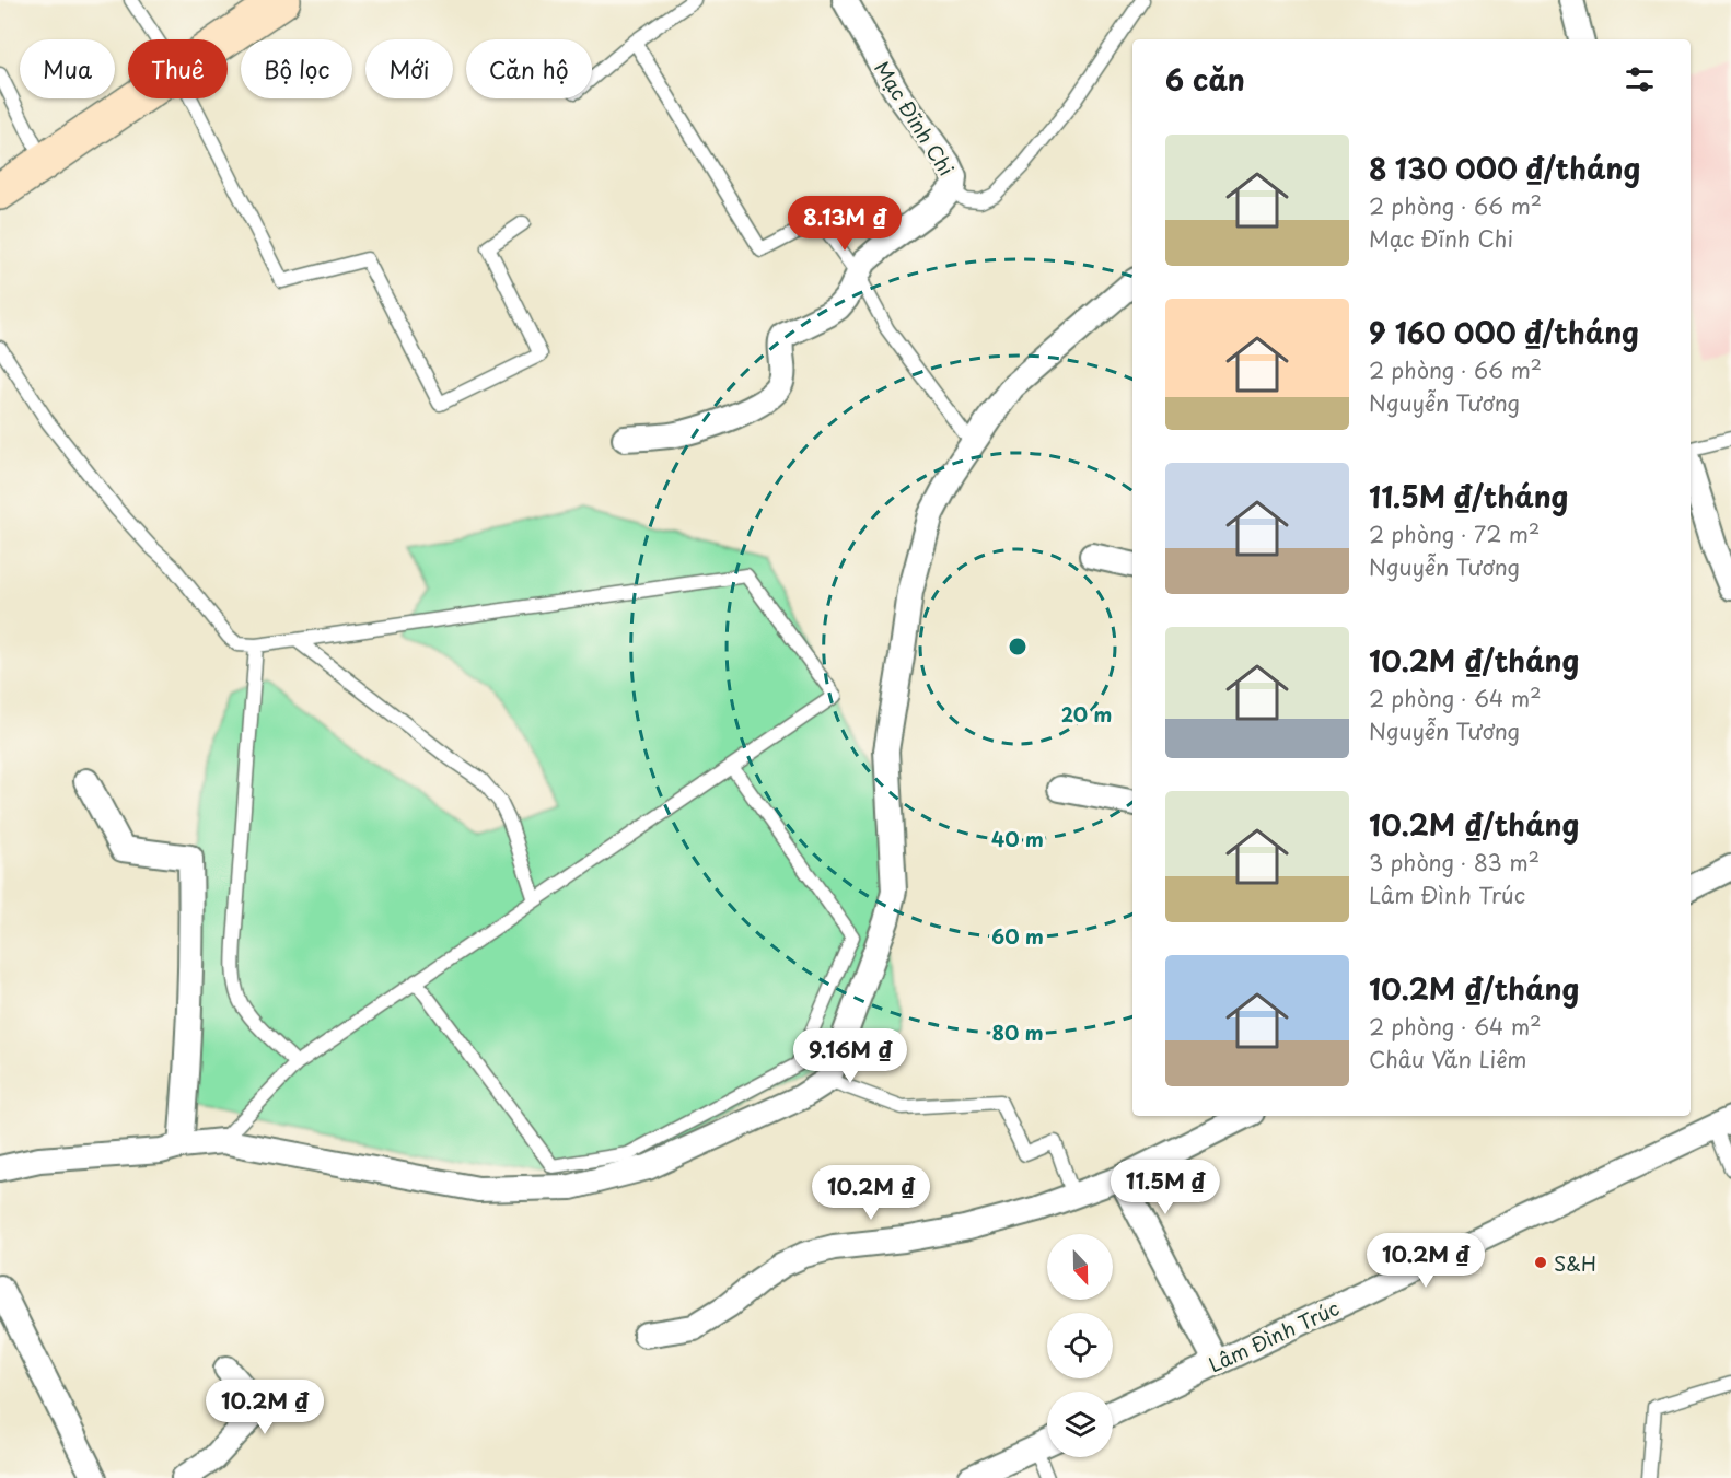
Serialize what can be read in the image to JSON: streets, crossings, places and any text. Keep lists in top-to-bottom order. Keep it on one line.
{"streets":{"street":["Mạc Đĩnh Chi","Lâm Đình Trúc"]},"places":["S&H"],"north":"bottom","page":{"chip":["Mua","Thuê","Bộ lọc","Mới","Căn hộ"],"heading":"6 căn","list":[{"name":"8 130 000 ₫/tháng","note":"2 phòng · 66 m² · Mạc Đĩnh Chi"},{"name":"9 160 000 ₫/tháng","note":"2 phòng · 66 m² · Nguyễn Tương"},{"name":"11.5M ₫/tháng","note":"2 phòng · 72 m² · Nguyễn Tương"},{"name":"10.2M ₫/tháng","note":"2 phòng · 64 m² · Nguyễn Tương"},{"name":"10.2M ₫/tháng","note":"3 phòng · 83 m² · Lâm Đình Trúc"},{"name":"10.2M ₫/tháng","note":"2 phòng · 64 m² · Châu Văn Liêm"}],"price":["8.13M ₫","9.16M ₫","11.5M ₫","10.2M ₫","10.2M ₫","10.2M ₫"]},"rings":["20 m","40 m","60 m","80 m"]}
